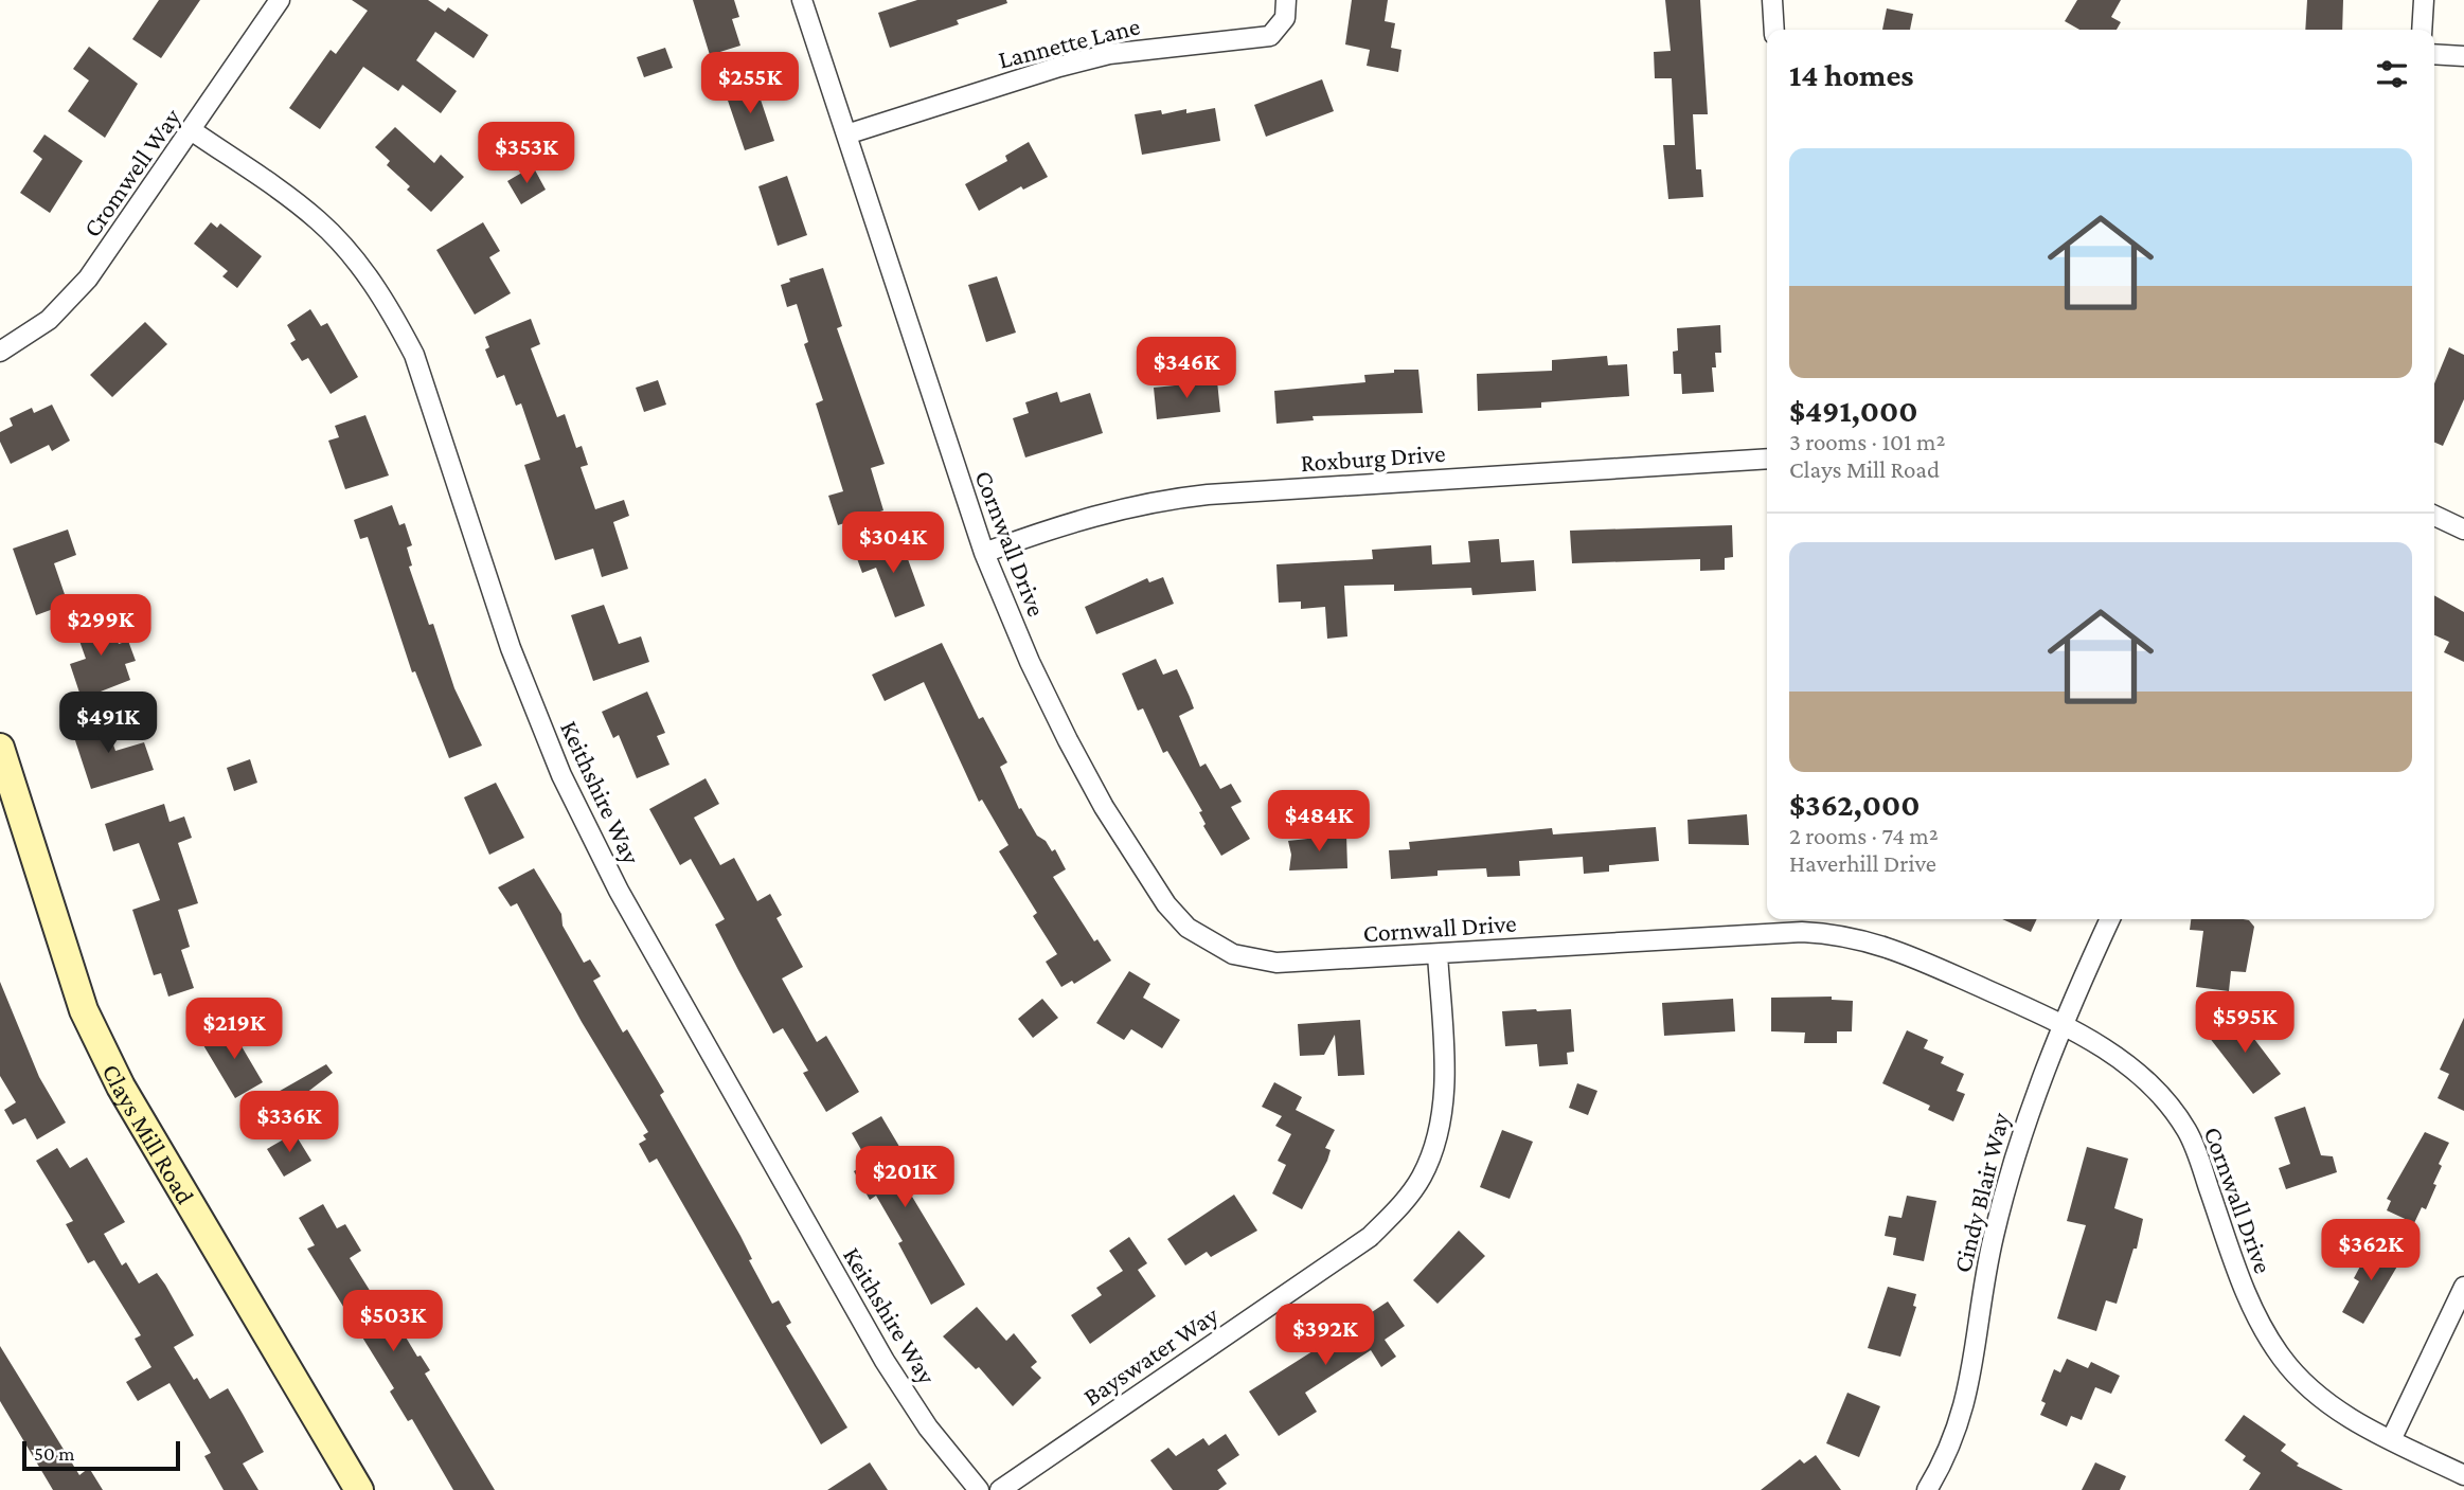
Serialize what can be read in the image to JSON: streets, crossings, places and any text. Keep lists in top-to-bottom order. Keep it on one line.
{"streets":{"main road":["Clays Mill Road"],"street":["Lannette Lane","Cromwell Way","Roxburg Drive","Cornwall Drive","Keithshire Way","Cindy Blair Way","Bayswater Way"]},"crossings":[["Lannette Lane","Cornwall Drive"],["Cromwell Way","Keithshire Way"],["Roxburg Drive","Cornwall Drive"],["Cornwall Drive","Cindy Blair Way"],["Cornwall Drive","Bayswater Way"]],"scale_bar":"50 m","page":{"heading":"14 homes","price":["$255K","$353K","$346K","$304K","$299K","$491K","$484K","$595K","$219K","$336K","$201K","$362K","$503K","$392K"],"list":[{"name":"$491,000","note":"3 rooms · 101 m² · Clays Mill Road"},{"name":"$362,000","note":"2 rooms · 74 m² · Haverhill Drive"}],"scale":"50 m"}}
